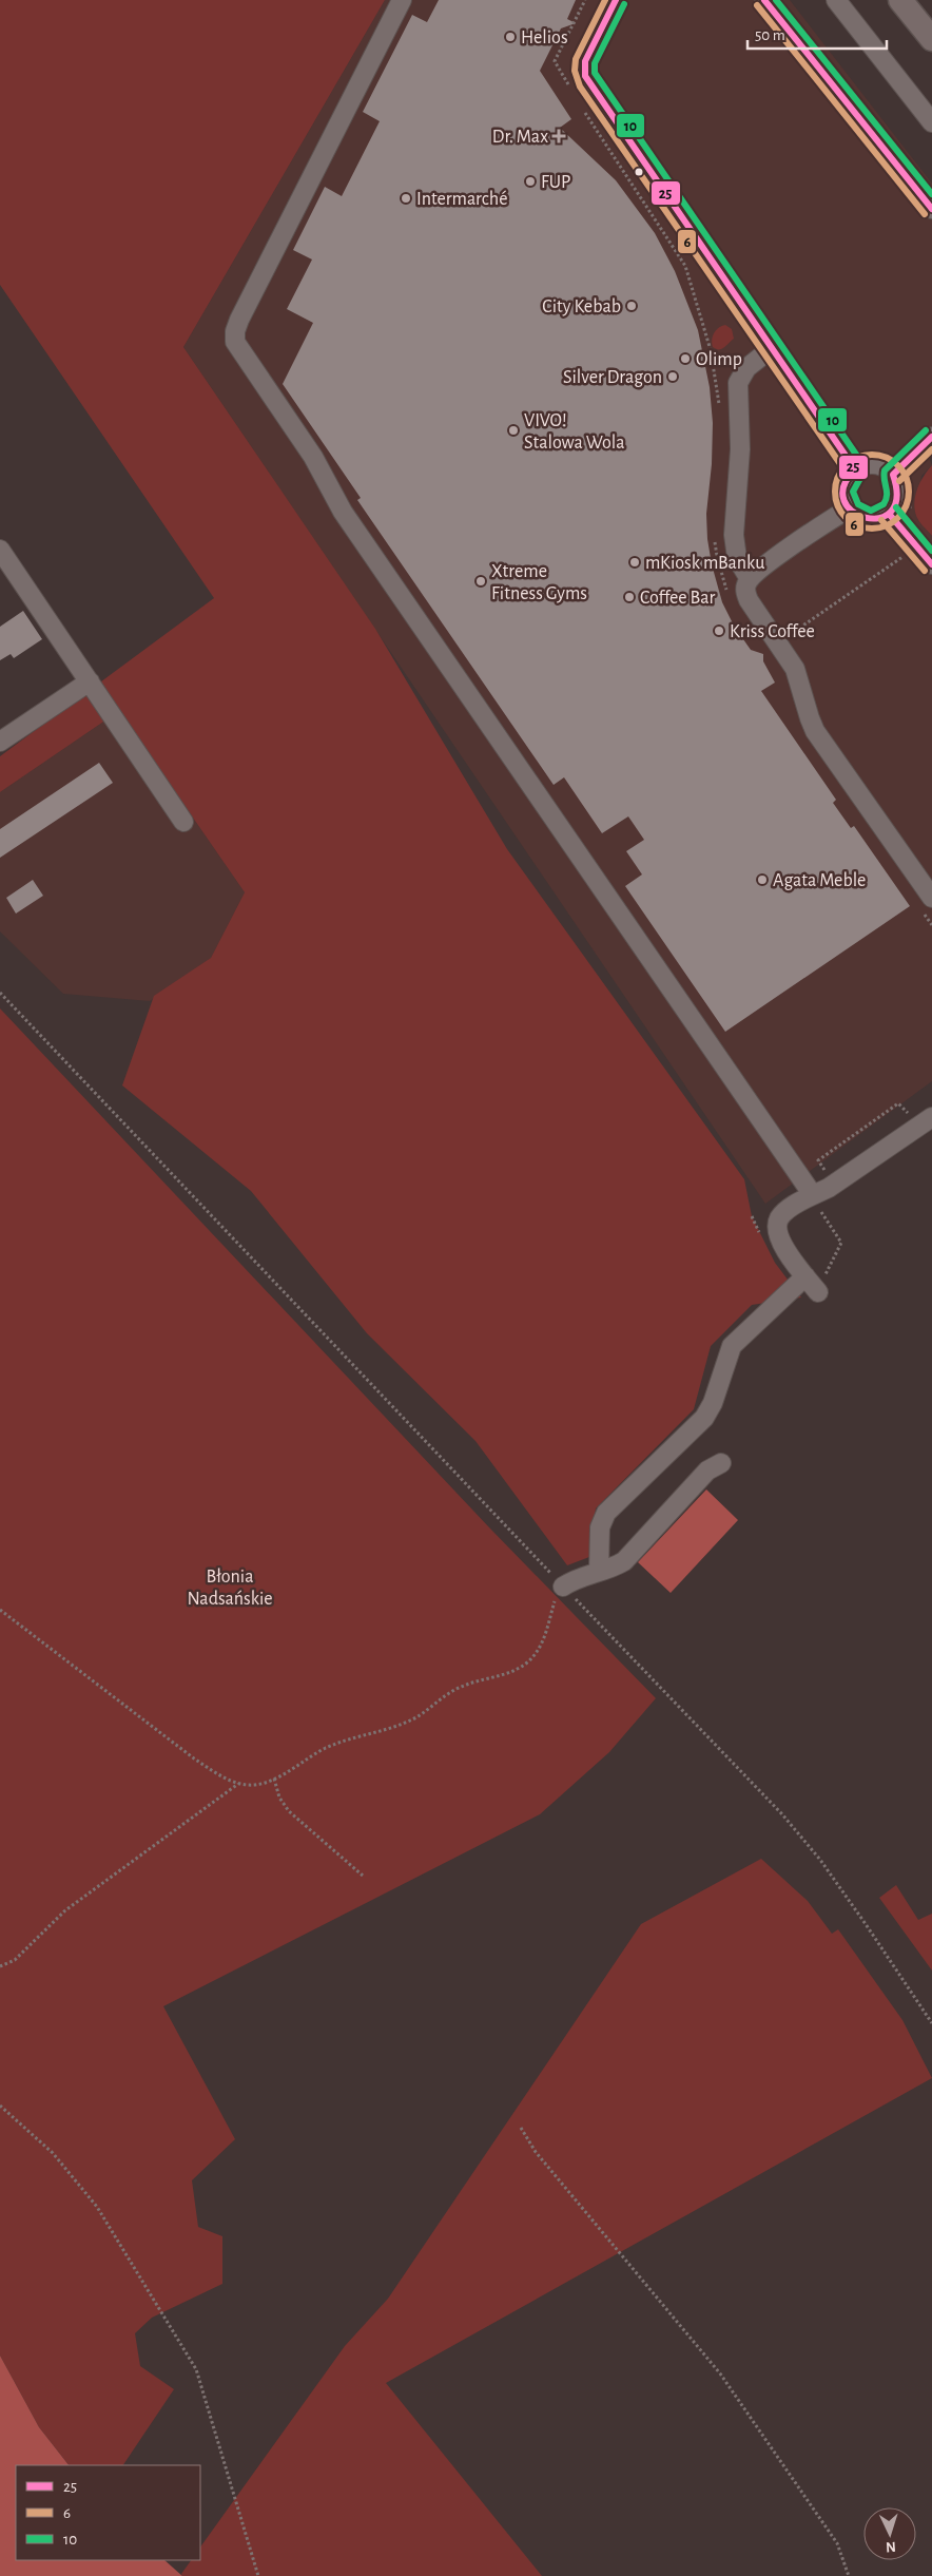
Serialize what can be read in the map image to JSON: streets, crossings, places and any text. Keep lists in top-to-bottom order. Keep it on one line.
{"parks":["Błonia Nadsańskie"],"places":{"other":["Helios","FUP","Intermarché","City Kebab","Olimp","Silver Dragon","VIVO! Stalowa Wola","mKiosk mBanku","Xtreme Fitness Gyms","Coffee Bar","Kriss Coffee","Agata Meble"],"health":["Dr. Max"]},"lines":["transit line 25","transit line 6","transit line 10"],"legend":["25","6","10"],"scale_bar":"50 m","north":"bottom"}
